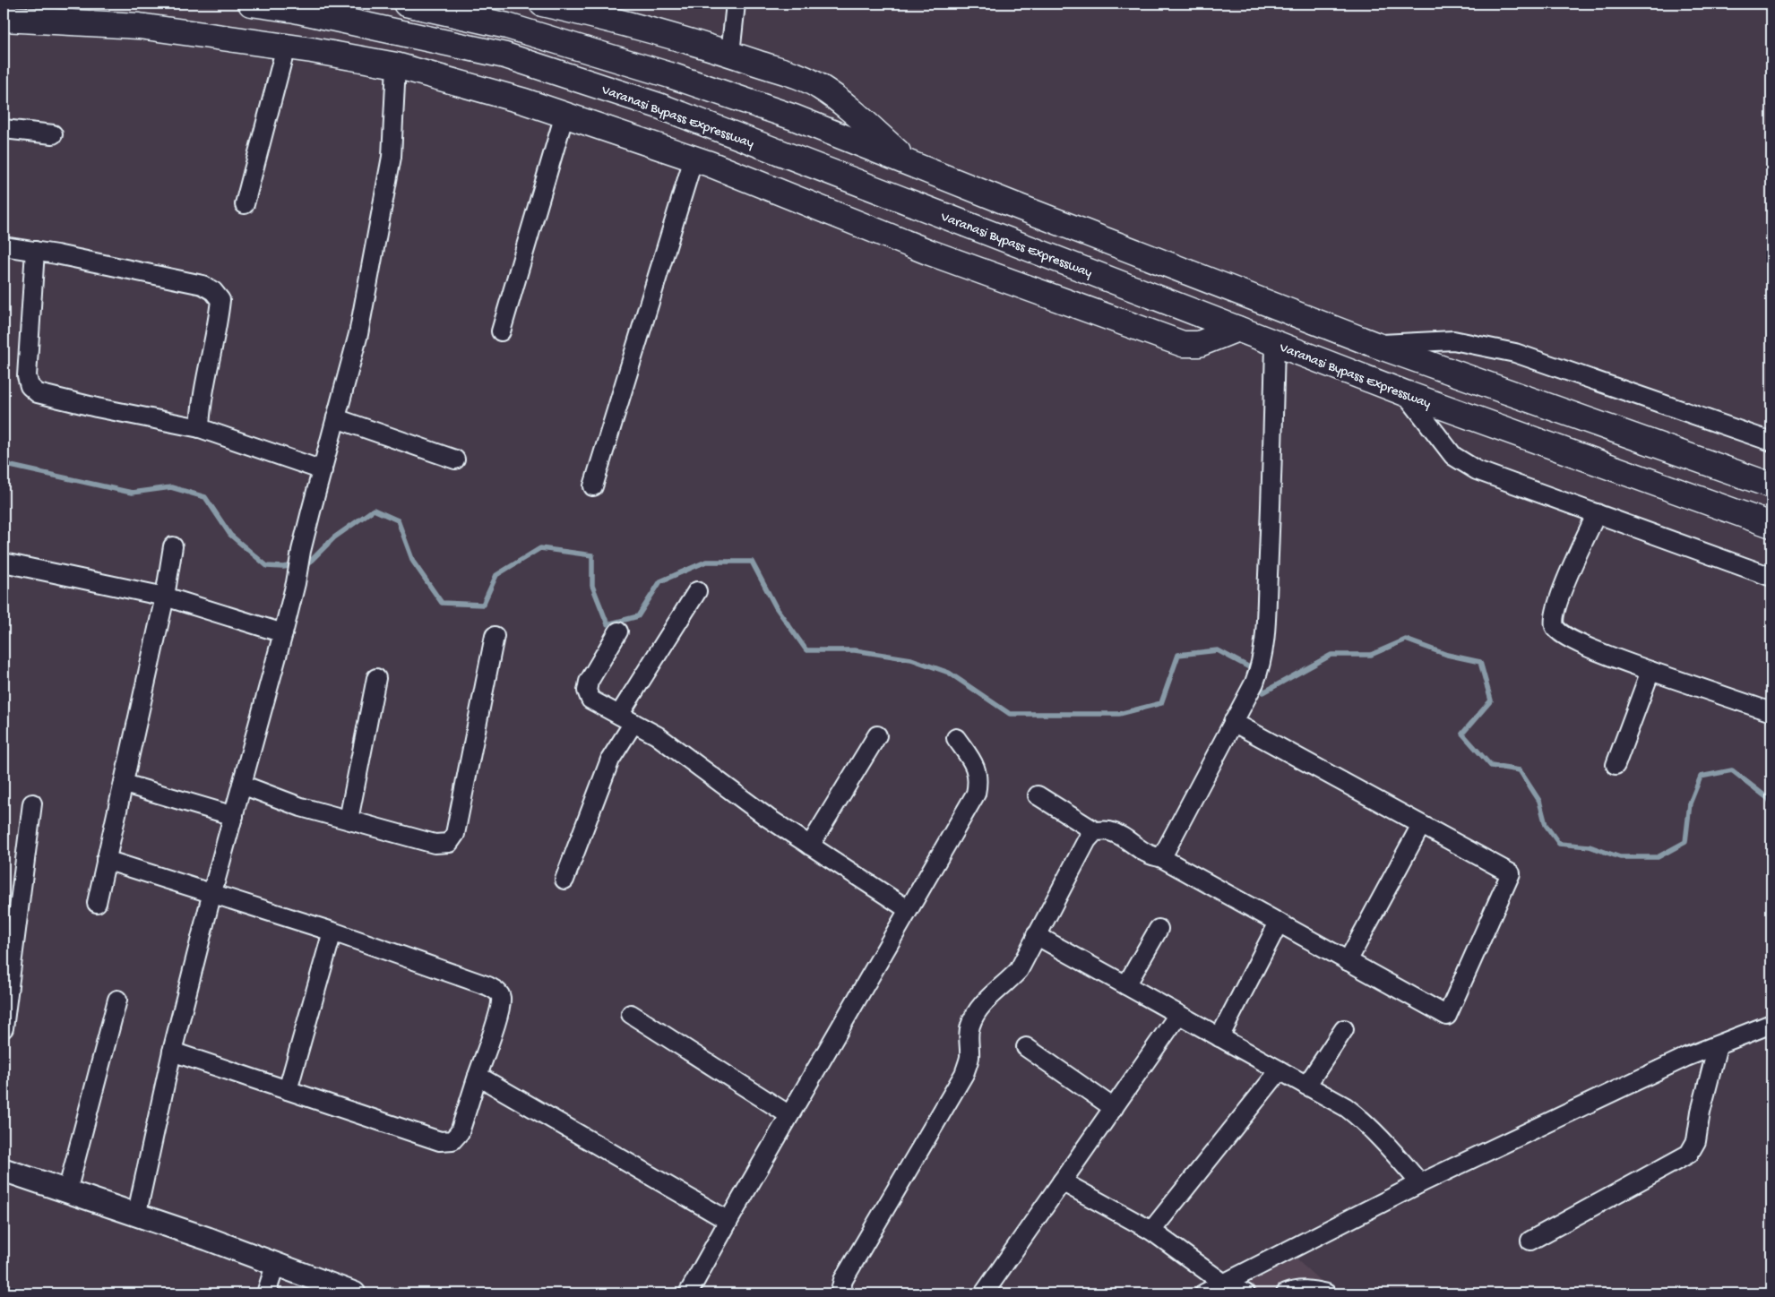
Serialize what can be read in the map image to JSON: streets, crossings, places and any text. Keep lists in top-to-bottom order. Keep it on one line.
{"streets":{"highway":["Varanasi Bypass Expressway"]}}
